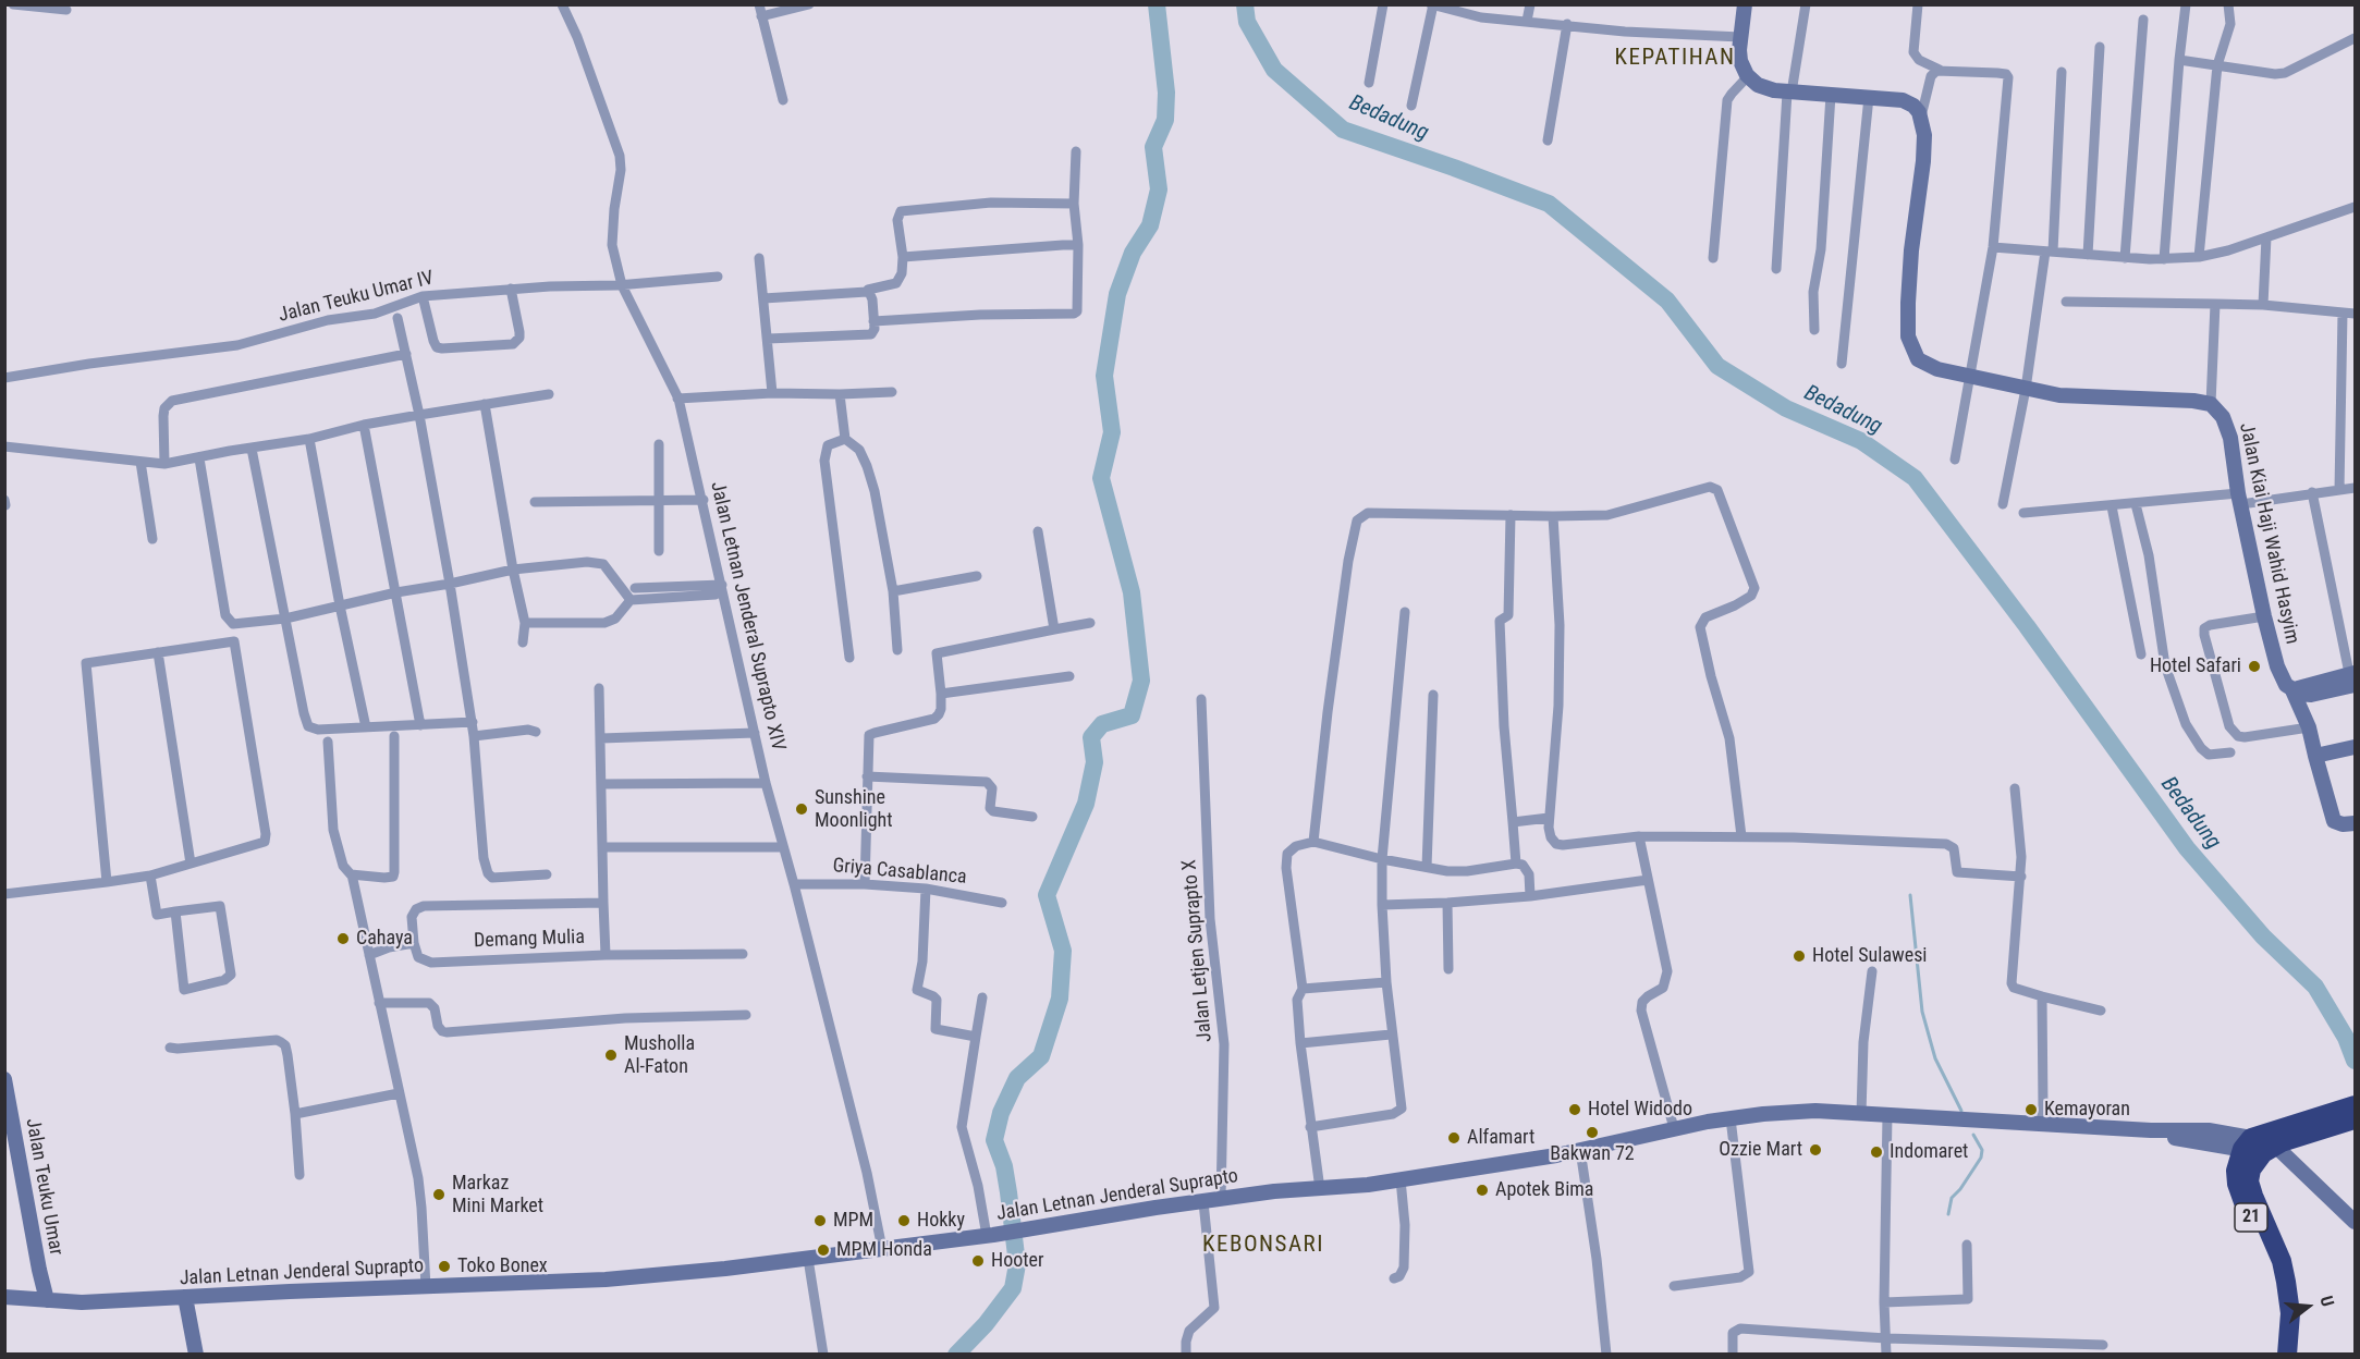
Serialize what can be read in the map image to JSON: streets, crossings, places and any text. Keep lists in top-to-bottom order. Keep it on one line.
{"streets":{"highway":["21"],"main road":["Jalan Kiai Haji Wahid Hasyim","Jalan Teuku Umar","Jalan Letnan Jenderal Suprapto"],"street":["Jalan Teuku Umar IV","Jalan Letnan Jenderal Suprapto XIV","Griya Casablanca","Demang Mulia","Jalan Letjen Suprapto X"]},"crossings":[["Jalan Teuku Umar IV","Jalan Letnan Jenderal Suprapto XIV"],["Jalan Letnan Jenderal Suprapto XIV","Griya Casablanca"],["Jalan Letnan Jenderal Suprapto XIV","Jalan Letnan Jenderal Suprapto"],["Jalan Letjen Suprapto X","Jalan Letnan Jenderal Suprapto"],["Jalan Teuku Umar","Jalan Letnan Jenderal Suprapto"],["Jalan Letnan Jenderal Suprapto","21"]],"districts":["KEPATIHAN","KEBONSARI"],"water":["Bedadung"],"places":["Hotel Safari","Sunshine Moonlight","Cahaya","Hotel Sulawesi","Musholla Al-Faton","Hotel Widodo","Kemayoran","Bakwan 72","Alfamart","Ozzie Mart","Indomaret","Apotek Bima","Markaz Mini Market","MPM","Hokky","MPM Honda","Hooter","Toko Bonex"],"north":"right"}
